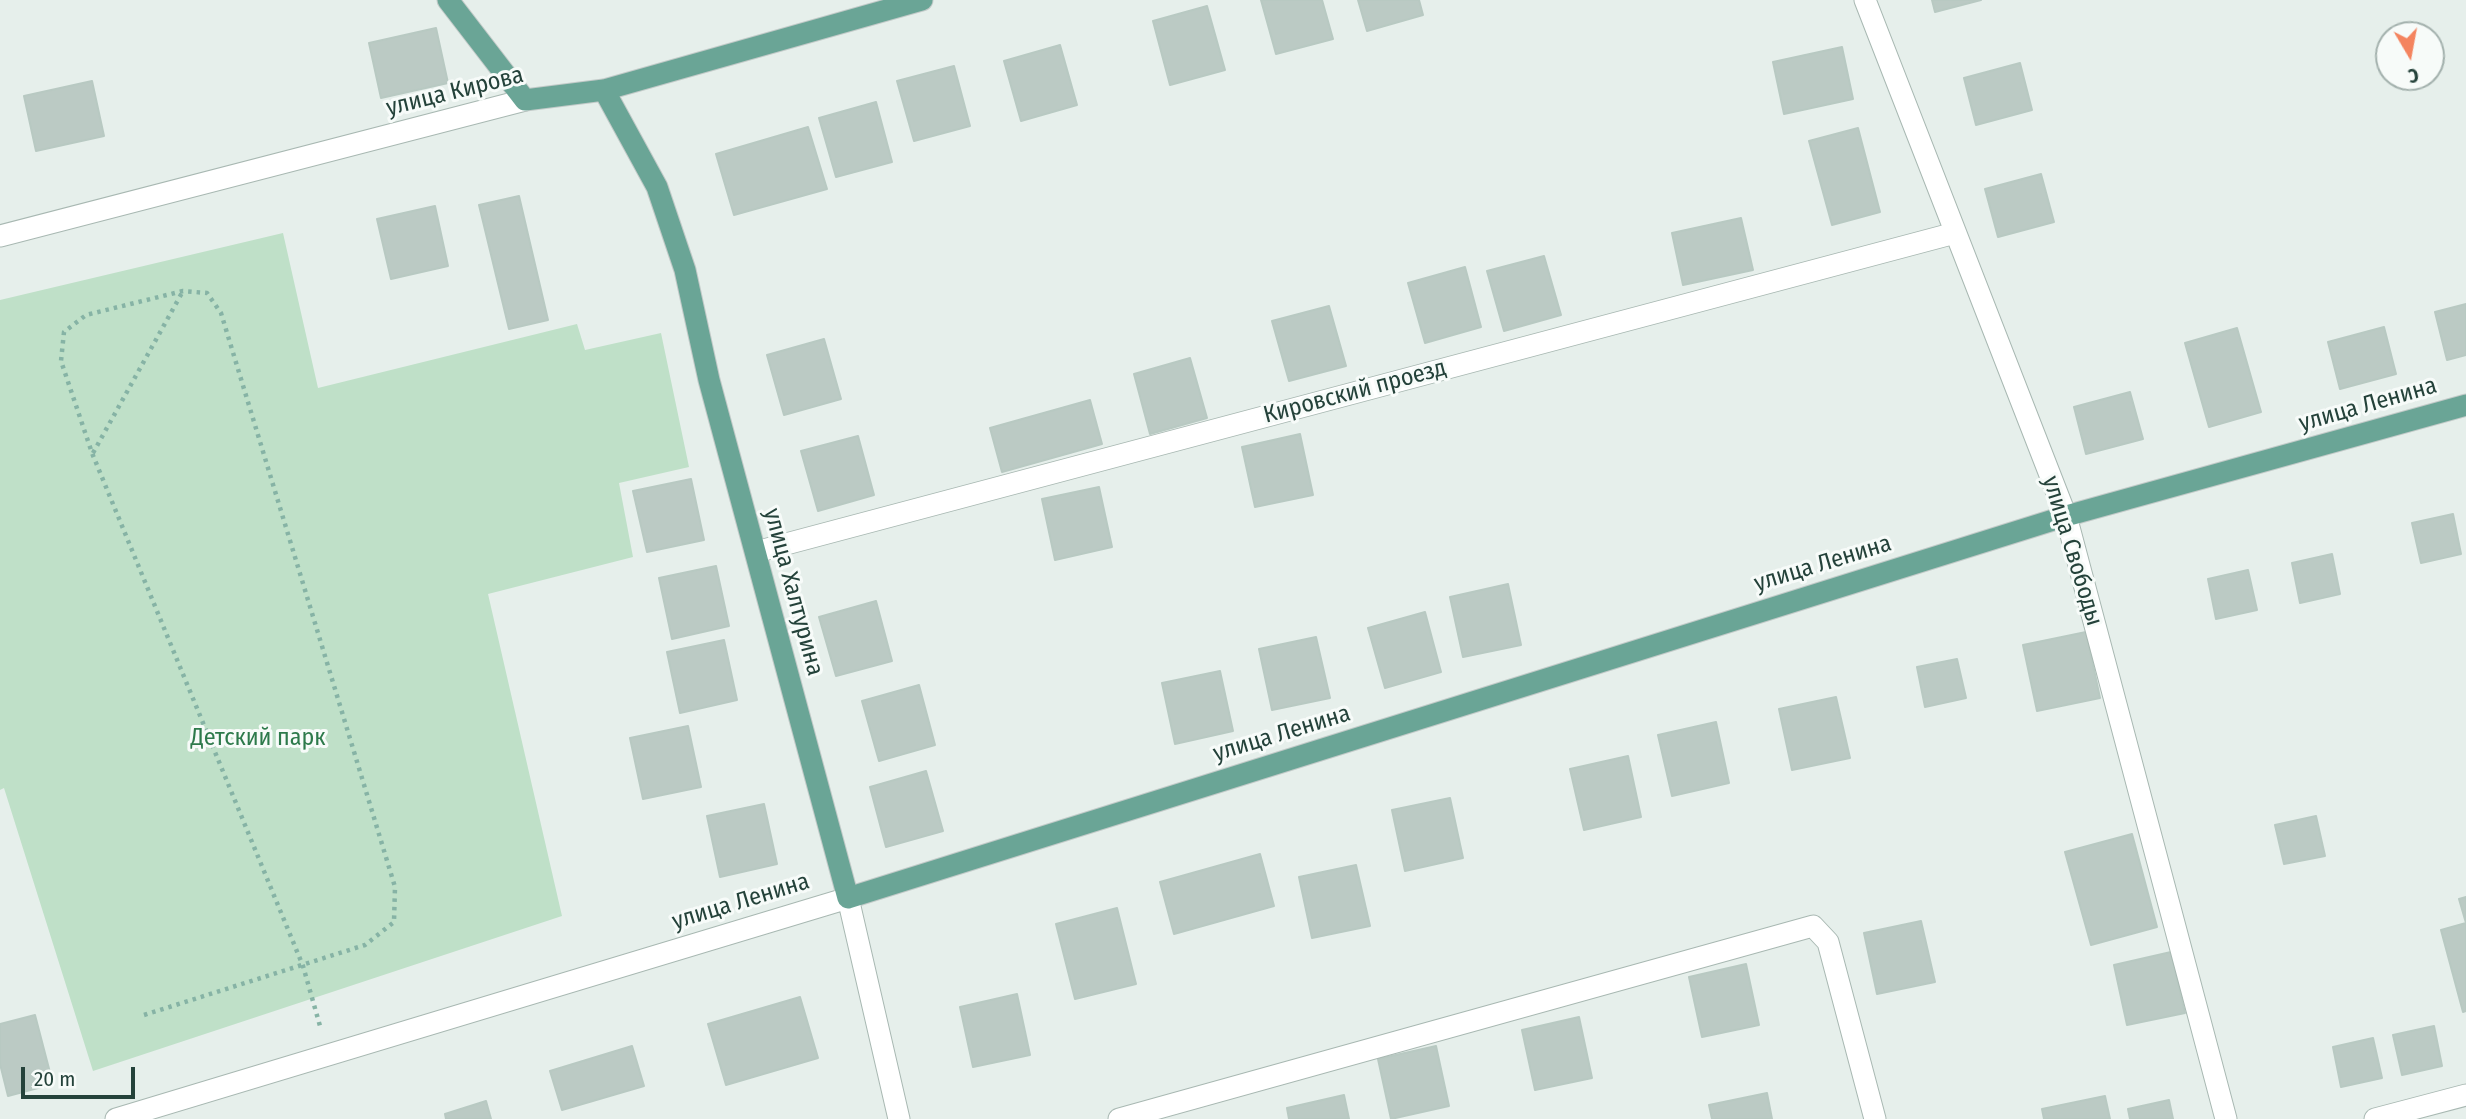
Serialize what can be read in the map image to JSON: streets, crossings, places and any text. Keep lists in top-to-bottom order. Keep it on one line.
{"streets":{"main road":["улица Кирова","улица Ленина","улица Халтурина"],"street":["Кировский проезд","улица Свободы"]},"crossings":[["улица Кирова","улица Халтурина"],["Кировский проезд","улица Свободы"],["Кировский проезд","улица Халтурина"],["улица Ленина","улица Свободы"],["улица Ленина","улица Халтурина"]],"parks":["Детский парк"],"scale_bar":"20 m","north":"bottom"}
